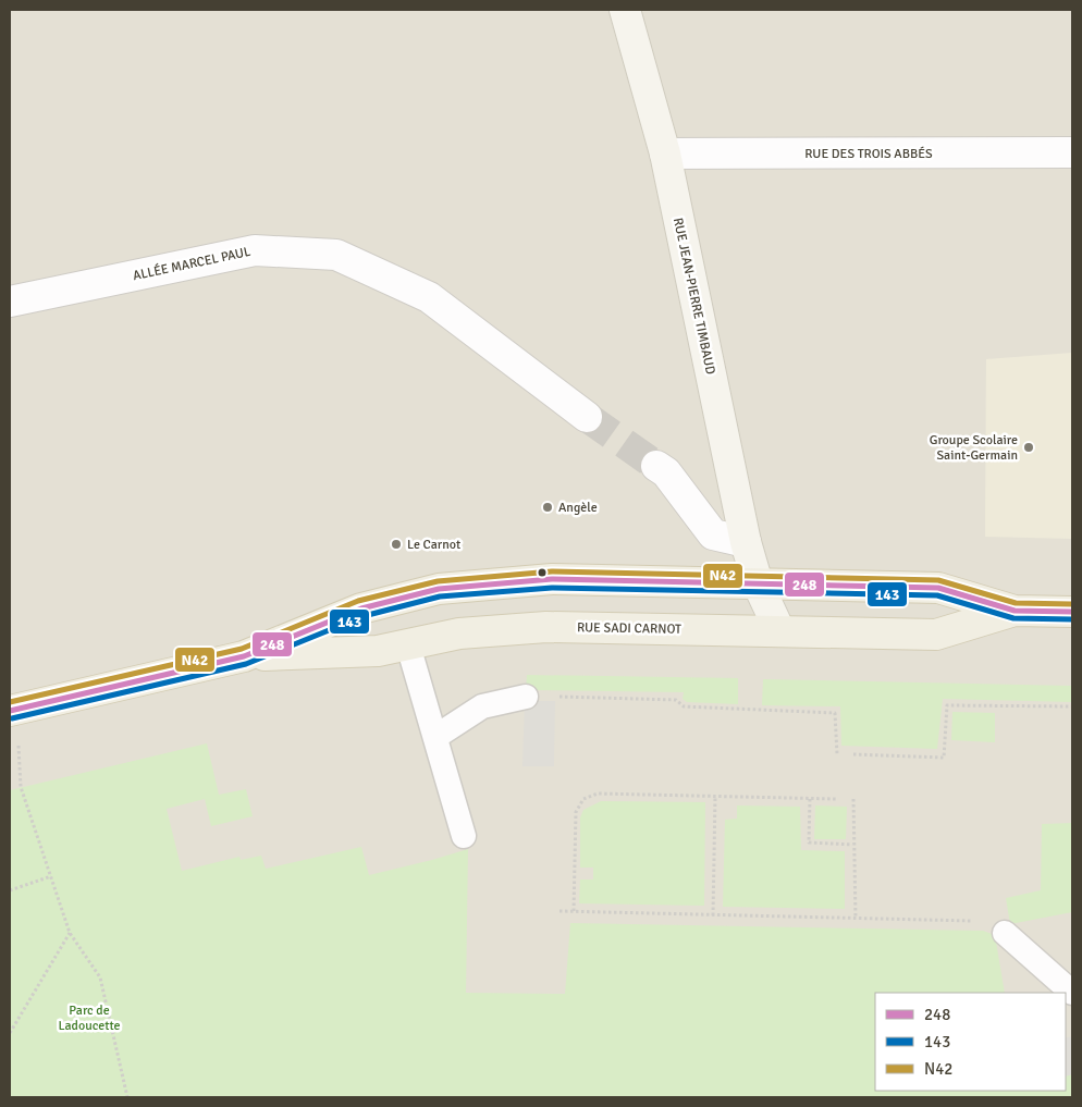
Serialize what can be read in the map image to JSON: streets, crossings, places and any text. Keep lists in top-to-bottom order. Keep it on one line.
{"streets":{"main road":["RUE JEAN-PIERRE TIMBAUD","RUE SADI CARNOT"],"street":["RUE DES TROIS ABBÉS","ALLÉE MARCEL PAUL"]},"crossings":[["RUE DES TROIS ABBÉS","RUE JEAN-PIERRE TIMBAUD"],["RUE JEAN-PIERRE TIMBAUD","RUE SADI CARNOT"]],"parks":["Parc de Ladoucette"],"places":["Groupe Scolaire Saint-Germain","Angèle","Le Carnot"],"lines":["transit line N42","transit line 248","transit line 143"],"legend":["248","143","N42"]}
